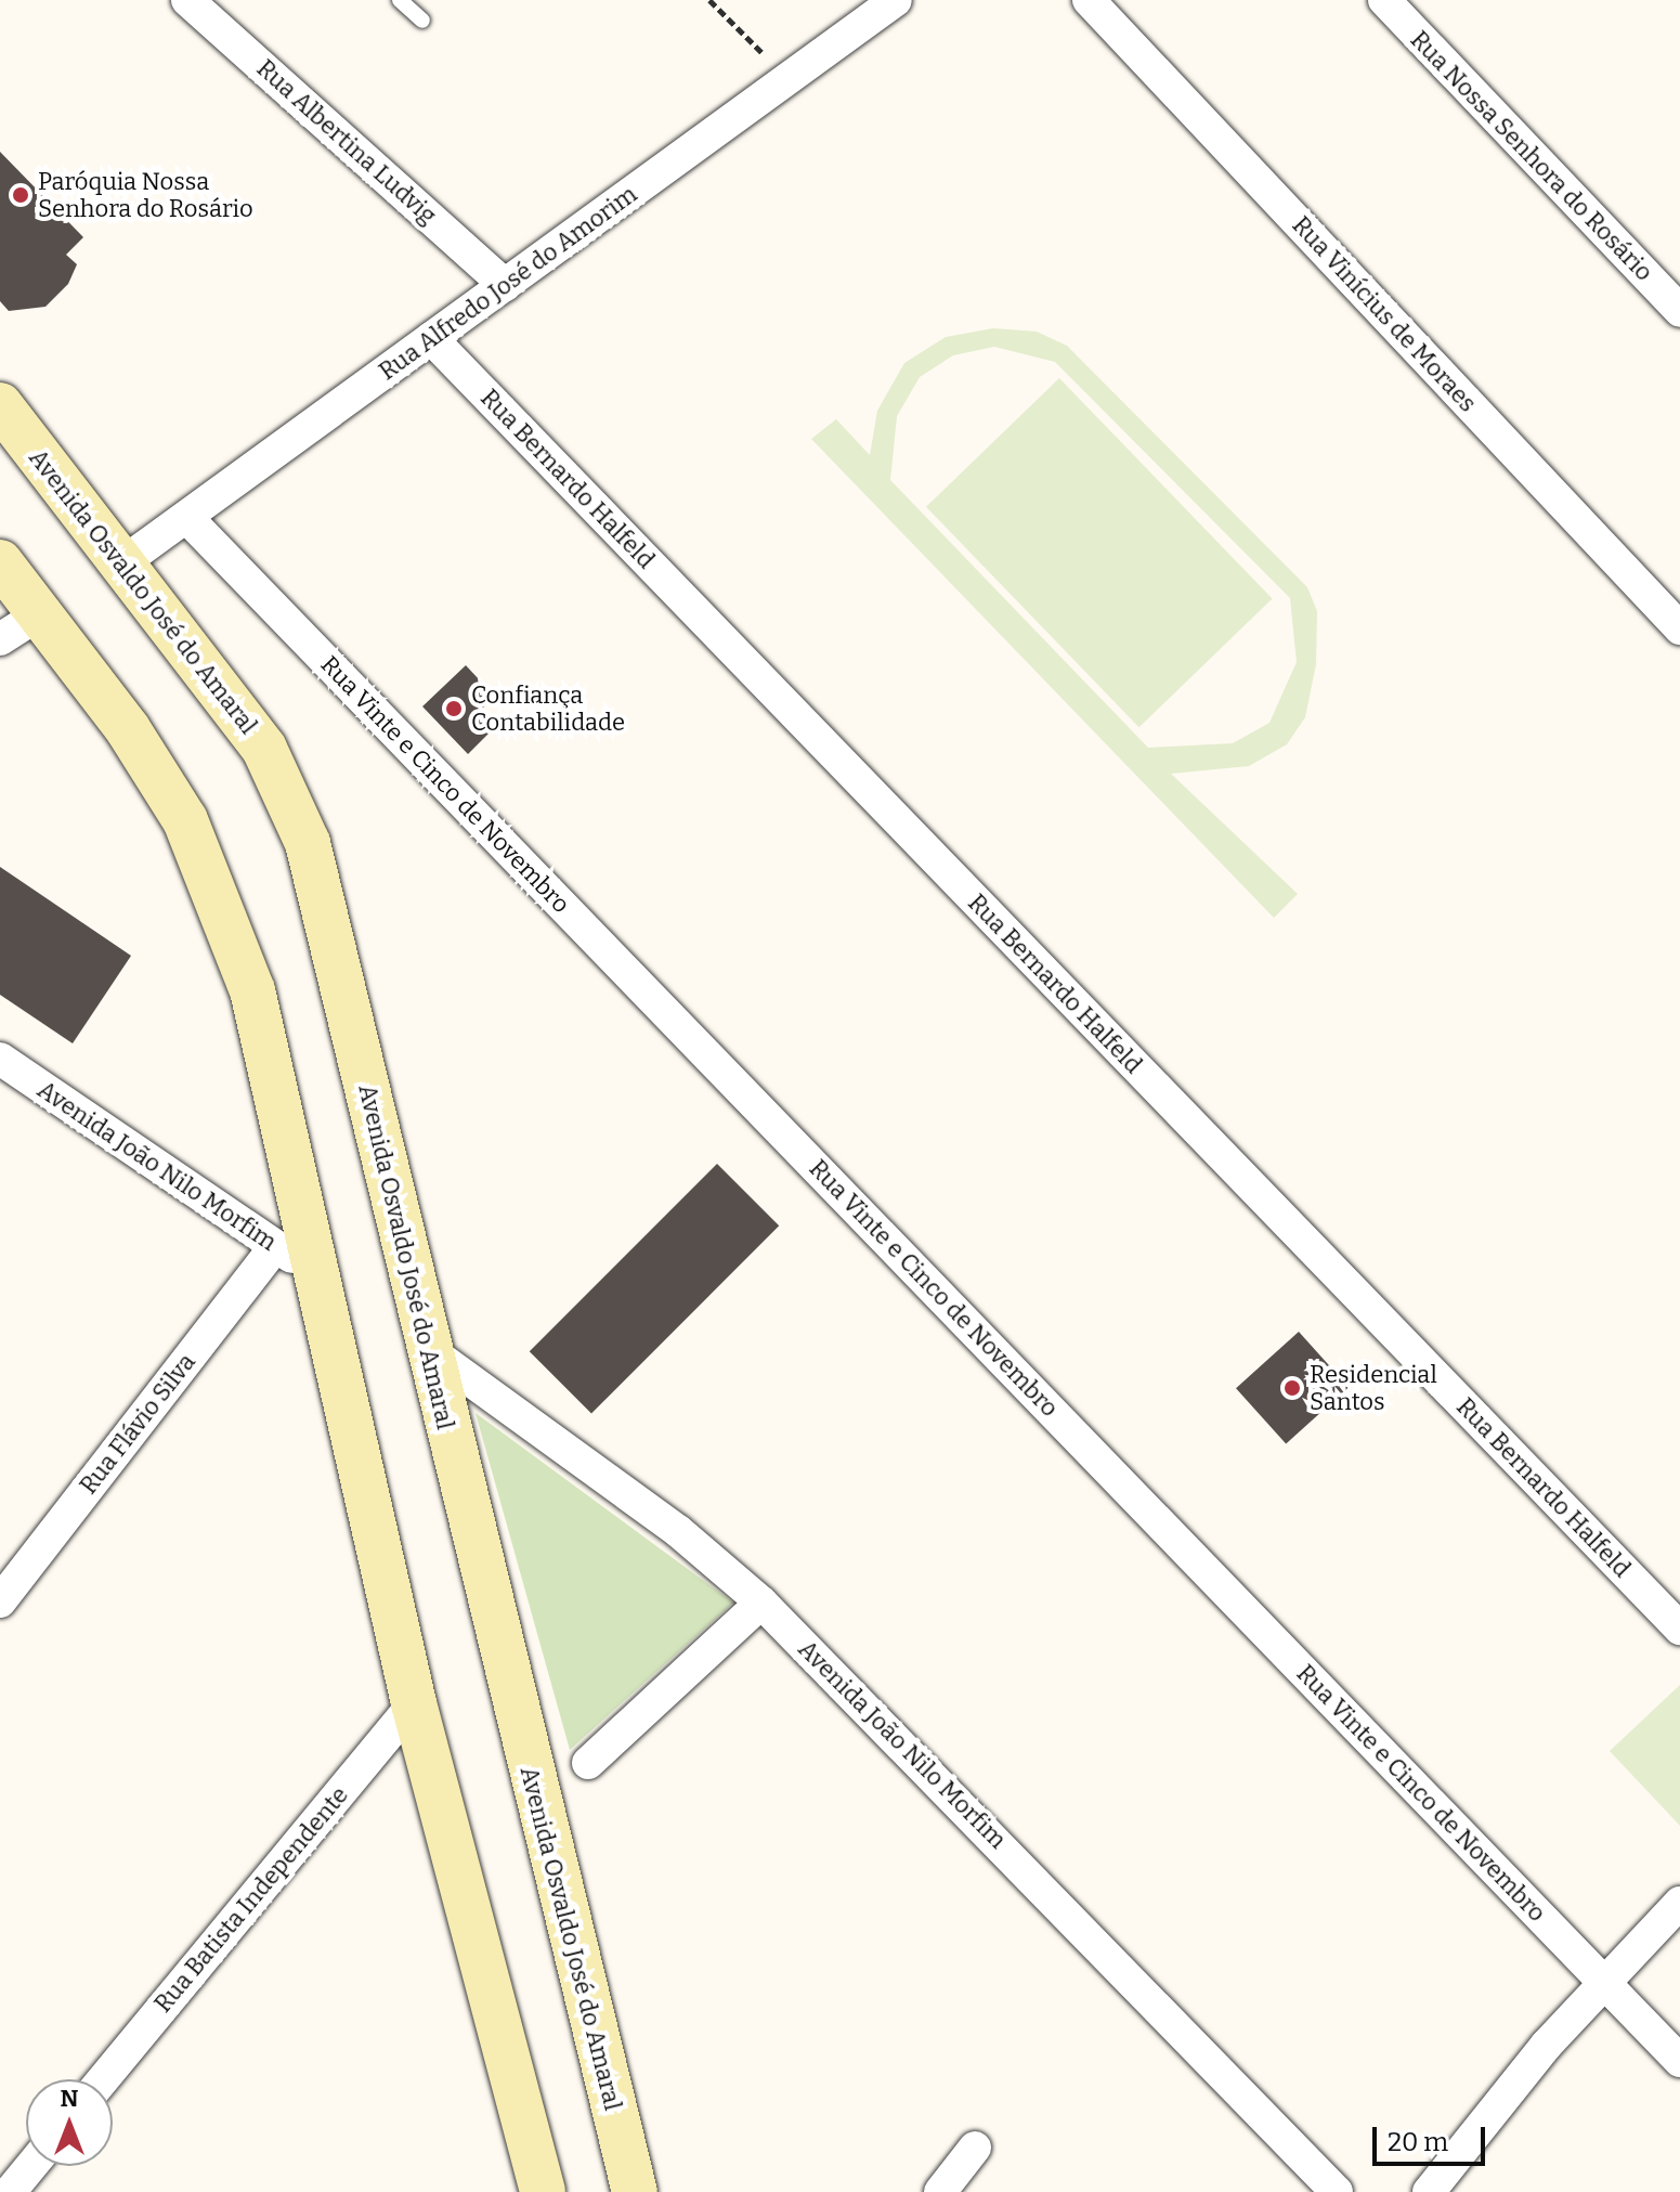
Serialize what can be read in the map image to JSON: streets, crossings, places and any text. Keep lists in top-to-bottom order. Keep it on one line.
{"streets":{"main road":["Avenida Osvaldo José do Amaral"],"street":["Rua Albertina Ludvig","Rua Nossa Senhora do Rosário","Rua Alfredo José do Amorim","Rua Vinícius de Moraes","Rua Bernardo Halfeld","Rua Vinte e Cinco de Novembro","Avenida João Nilo Morfim","Rua Flávio Silva","Rua Batista Independente"]},"crossings":[["Rua Albertina Ludvig","Rua Alfredo José do Amorim"],["Rua Alfredo José do Amorim","Rua Bernardo Halfeld"],["Rua Alfredo José do Amorim","Avenida Osvaldo José do Amaral"],["Rua Alfredo José do Amorim","Rua Vinte e Cinco de Novembro"],["Avenida Osvaldo José do Amaral","Avenida João Nilo Morfim"],["Avenida João Nilo Morfim","Rua Flávio Silva"]],"places":["Paróquia Nossa Senhora do Rosário","Confiança Contabilidade","Residencial Santos"],"scale_bar":"20 m","north":"top"}
